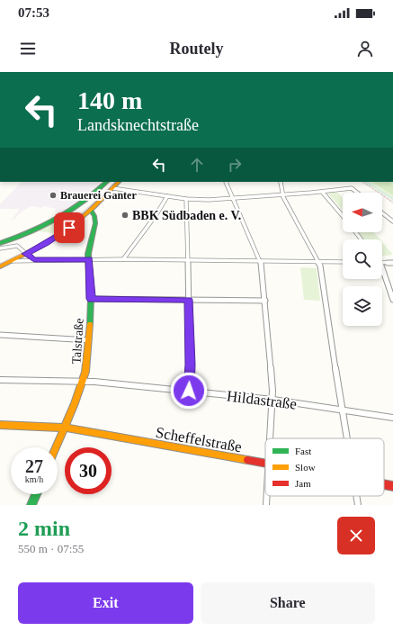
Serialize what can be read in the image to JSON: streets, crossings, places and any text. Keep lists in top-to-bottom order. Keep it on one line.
{"streets":{"street":["Talstraße","Hildastraße","Scheffelstraße"]},"crossings":[["Talstraße","Hildastraße"],["Talstraße","Scheffelstraße"]],"places":["Brauerei Ganter","BBK Südbaden e. V."],"legend":["Fast","Slow","Jam"],"north":"left","page":{"status":"07:53","header":"Routely","turn":["140 m","Landsknechtstraße"],"speed":"27 km/h","limit":"30","heading":["2 min","550 m · 07:55"],"buttons":["Exit","Share"]}}
